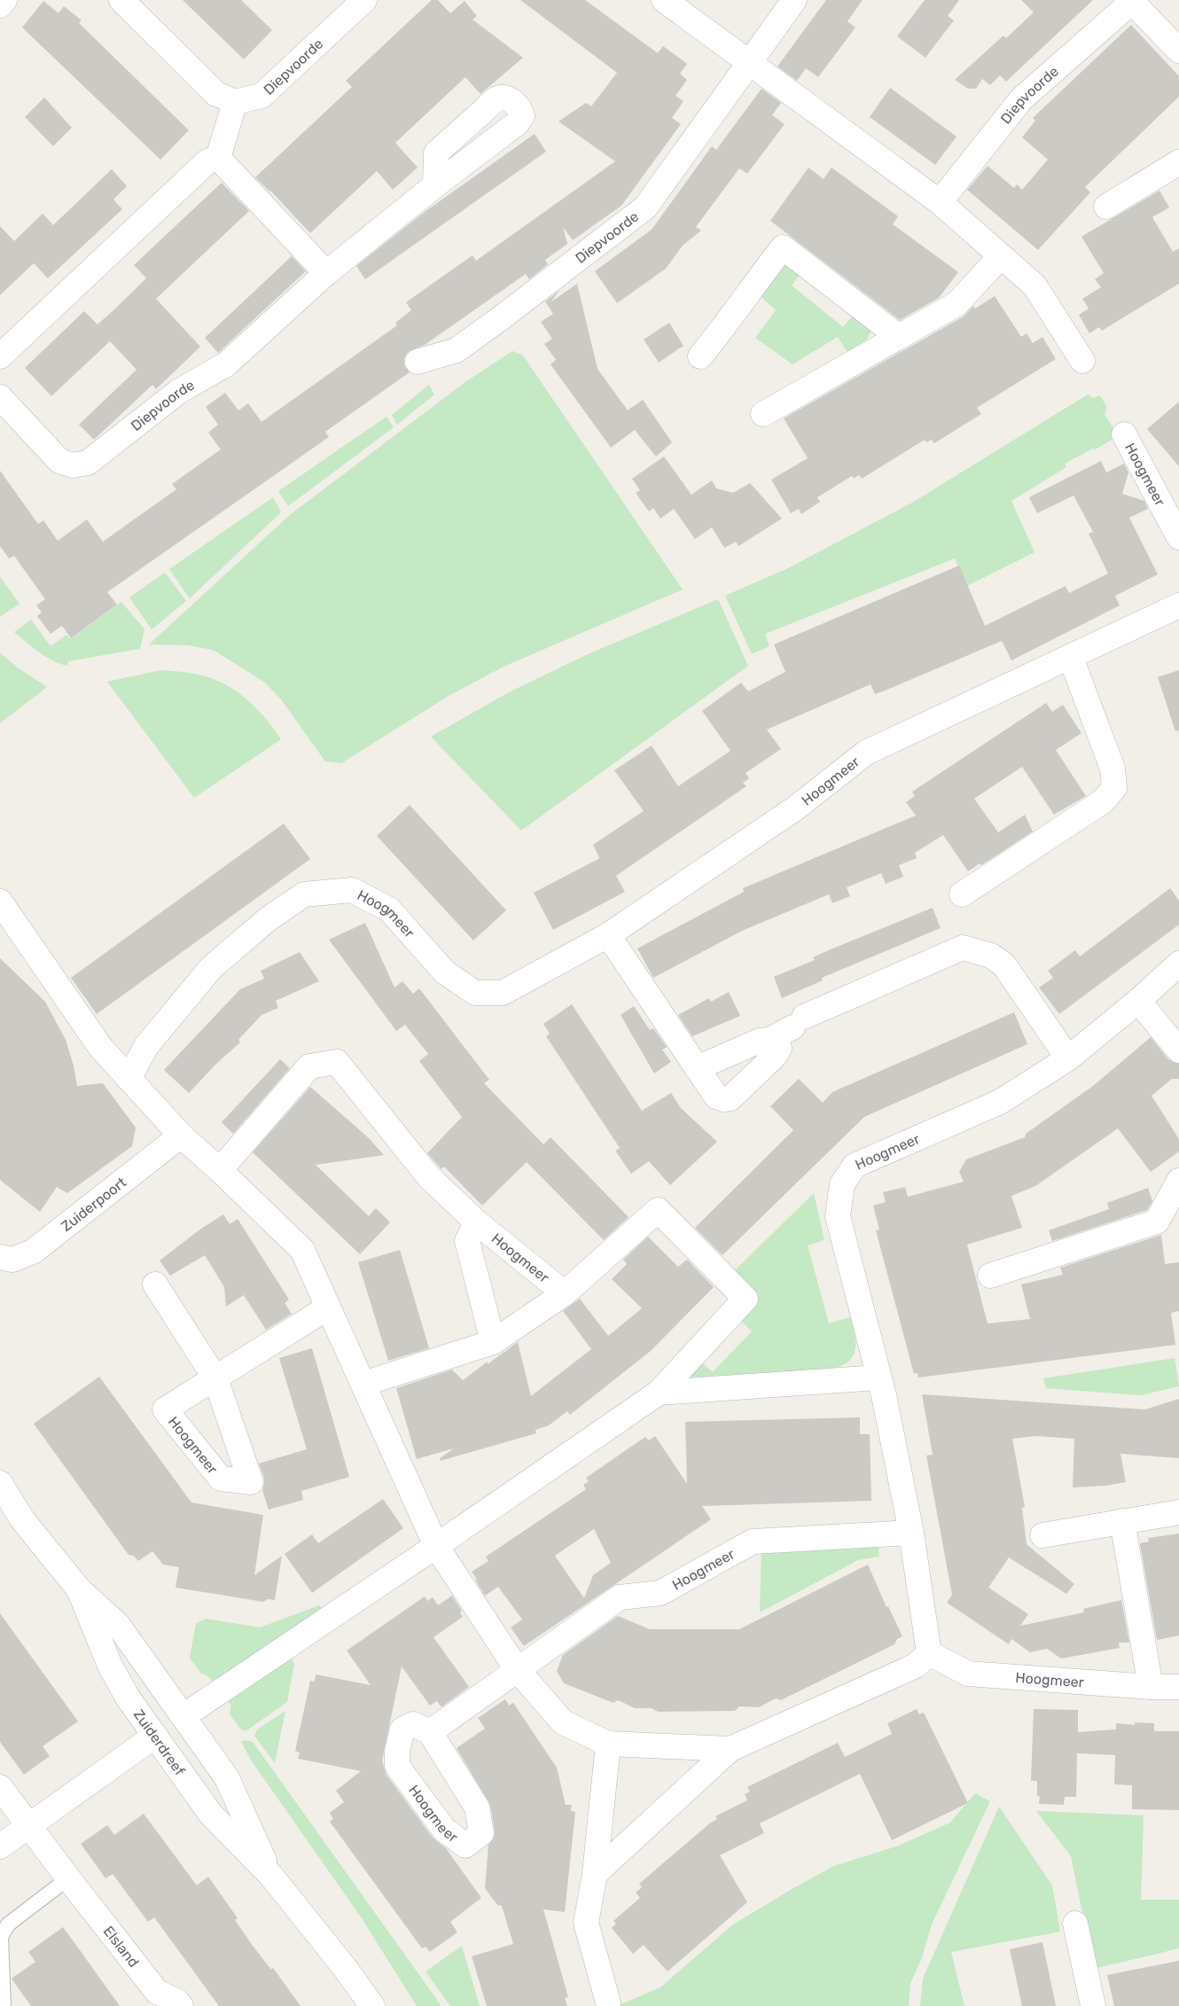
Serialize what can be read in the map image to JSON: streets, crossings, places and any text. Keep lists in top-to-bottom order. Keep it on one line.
{"streets":{"street":["Diepvoorde","Hoogmeer","Zuiderpoort","Zuiderdreef","Elsland"]},"crossings":[["Hoogmeer","Zuiderdreef"]]}
